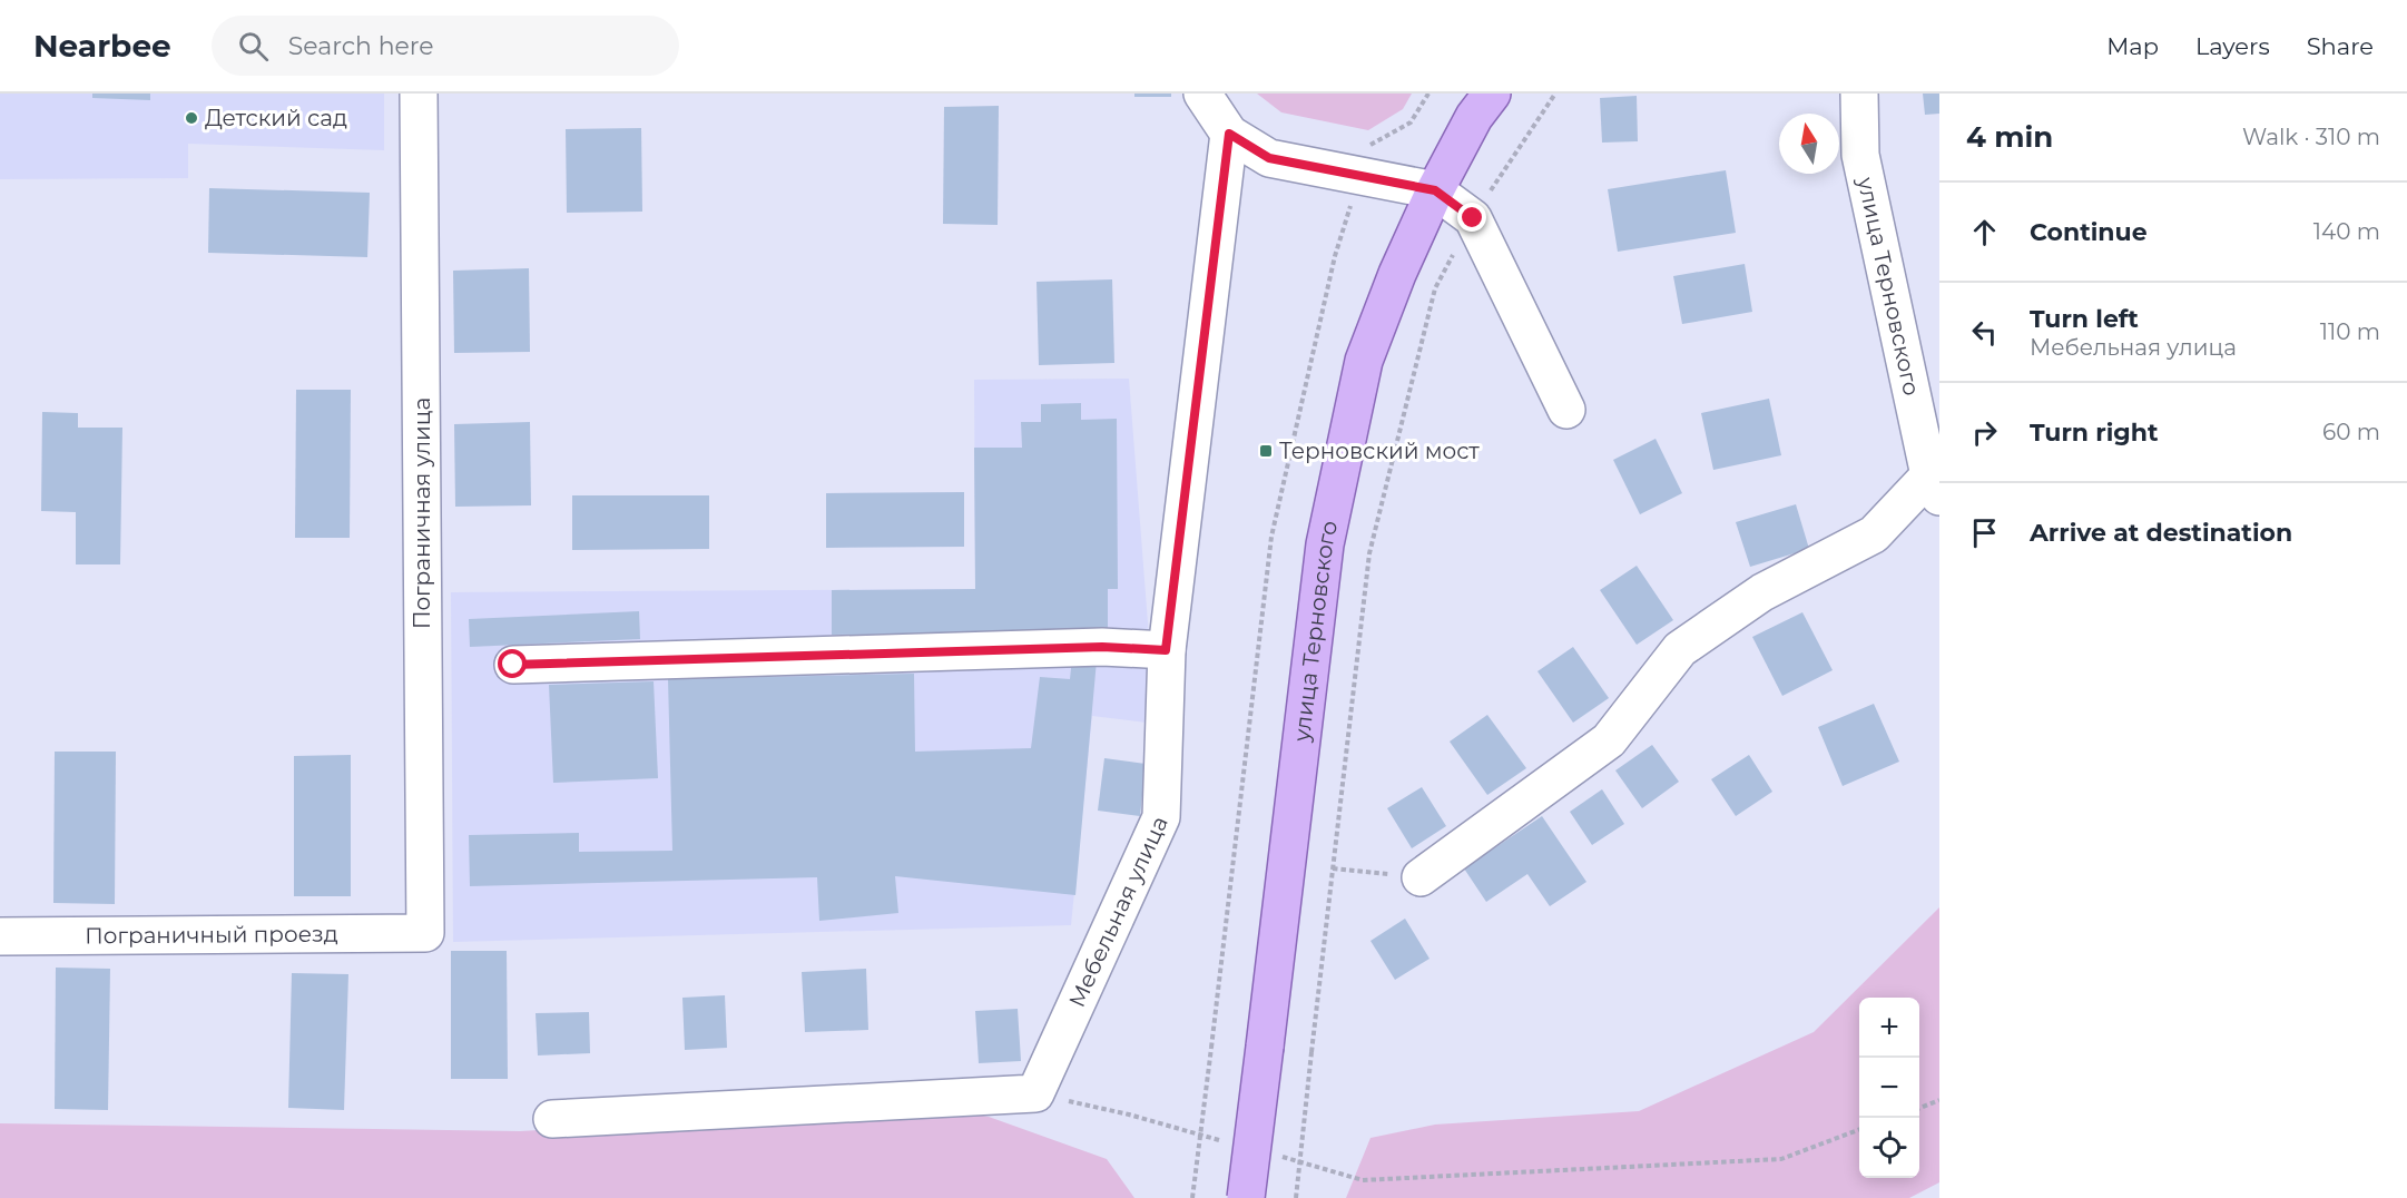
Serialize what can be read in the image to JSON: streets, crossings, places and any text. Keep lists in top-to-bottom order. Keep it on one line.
{"streets":{"main road":["улица Терновского"],"street":["Пограничная улица","Мебельная улица","Пограничный проезд"]},"crossings":[["Пограничная улица","Пограничный проезд"]],"places":{"other":["Детский сад"],"transit":["Терновский мост"]},"north":"top","page":{"header":"Nearbee","search":"Search here","nav":["Map","Layers","Share"],"heading":["4 min","Walk · 310 m"],"list":[["Continue","140 m"],["Turn left","Мебельная улица","110 m"],["Turn right","60 m"],"Arrive at destination"],"map_buttons":["+","−"]}}
